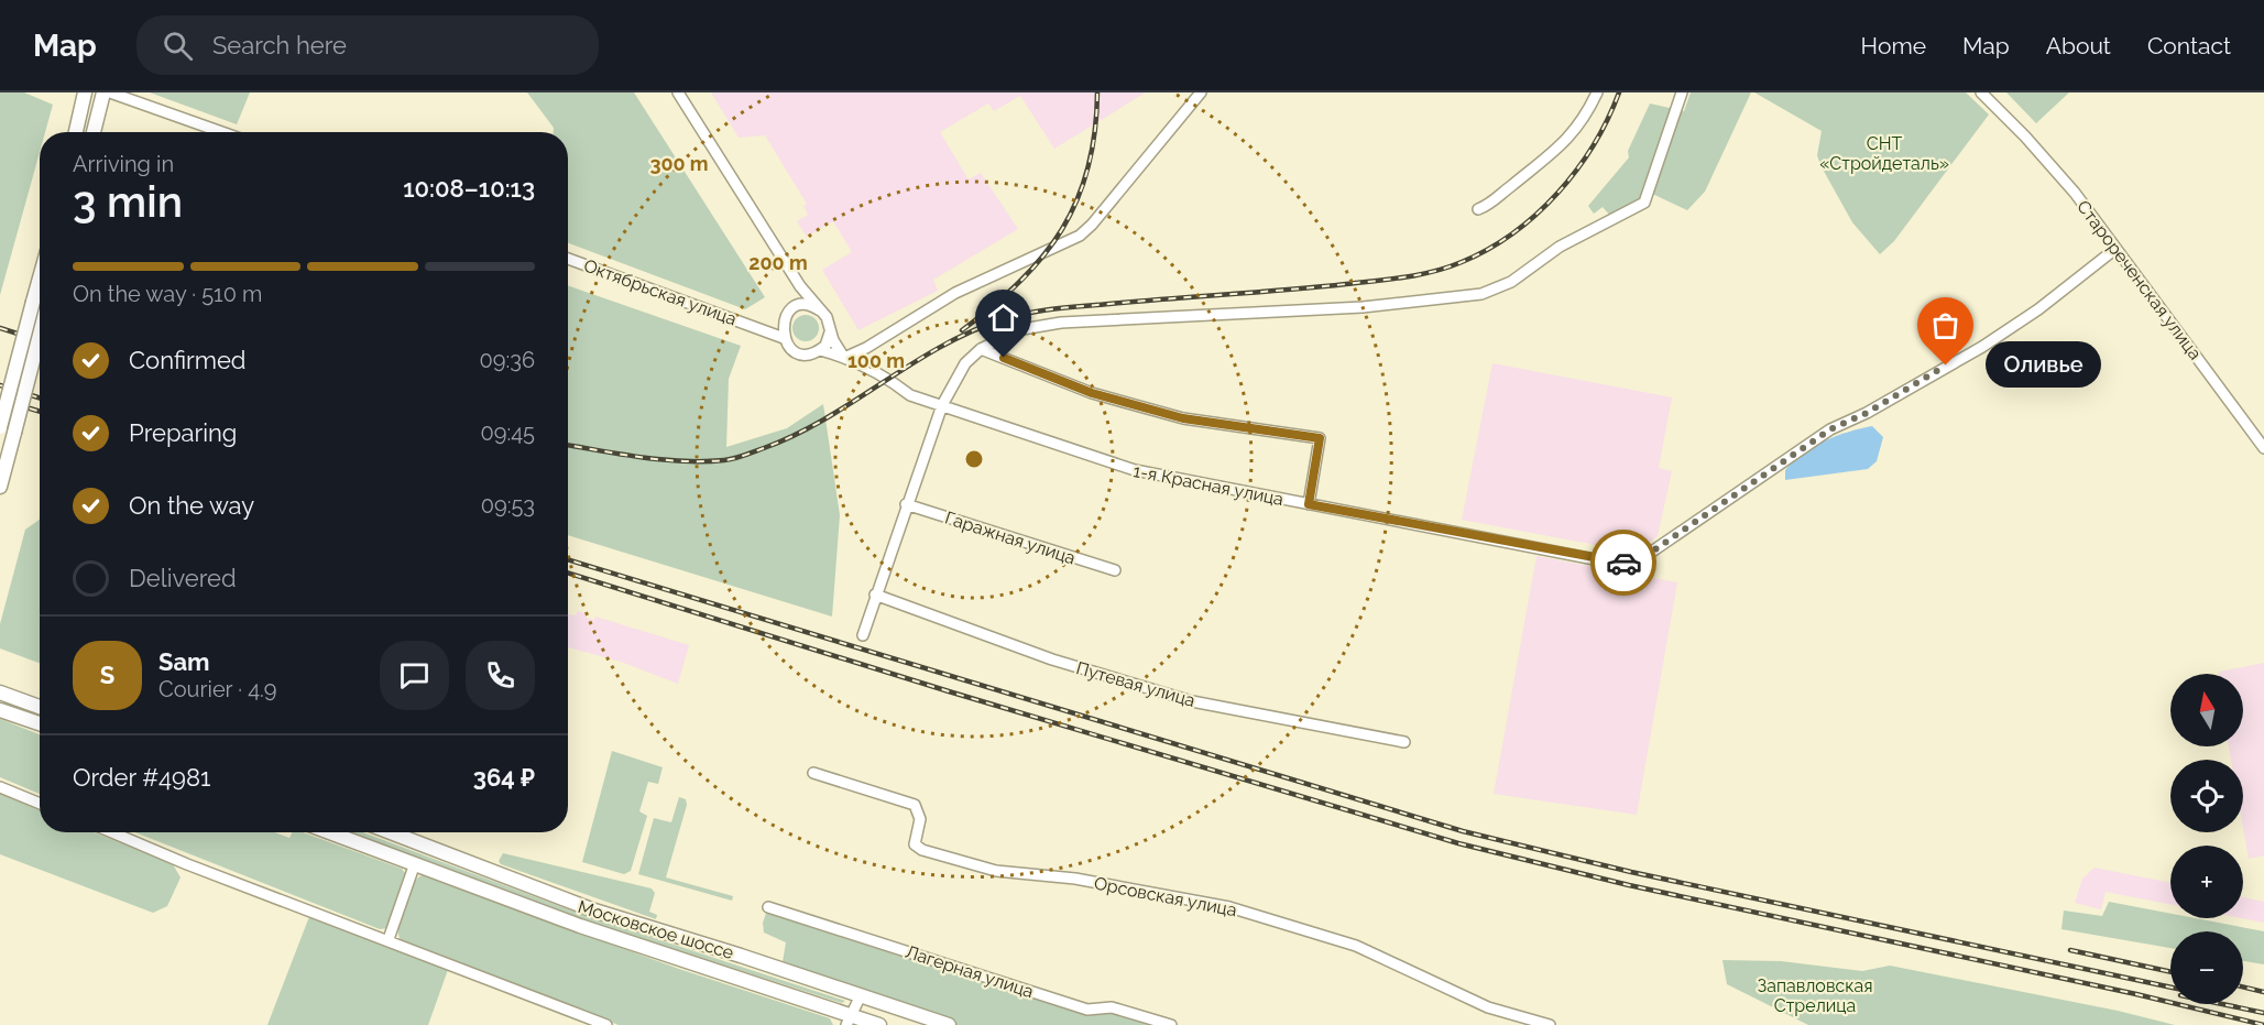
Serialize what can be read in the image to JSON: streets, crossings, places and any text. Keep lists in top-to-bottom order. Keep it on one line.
{"streets":{"main road":["Московское шоссе"],"street":["Старореченская улица","Октябрьская улица","1-я Красная улица","Гаражная улица","Путевая улица","Орсовская улица","Лагерная улица"]},"crossings":[["Старореченская улица","1-я Красная улица"],["Октябрьская улица","1-я Красная улица"]],"parks":["СНТ «Стройдеталь»","Запавловская Стрелица"],"places":["Оливье"],"north":"top","page":{"header":"Map","search":"Search here","nav":["Home","Map","About","Contact"],"heading":["3 min","Arriving in","10:08–10:13"],"panel":["Sam","Courier · 4.9","Order #4981","364 ₽"],"bar":"On the way · 510 m","list":[["Confirmed","09:36"],["Preparing","09:45"],["On the way","09:53"],"Delivered"],"bubble":"Оливье","round":"S","map_buttons":["+","−"]},"rings":["300 m","200 m","100 m"]}
